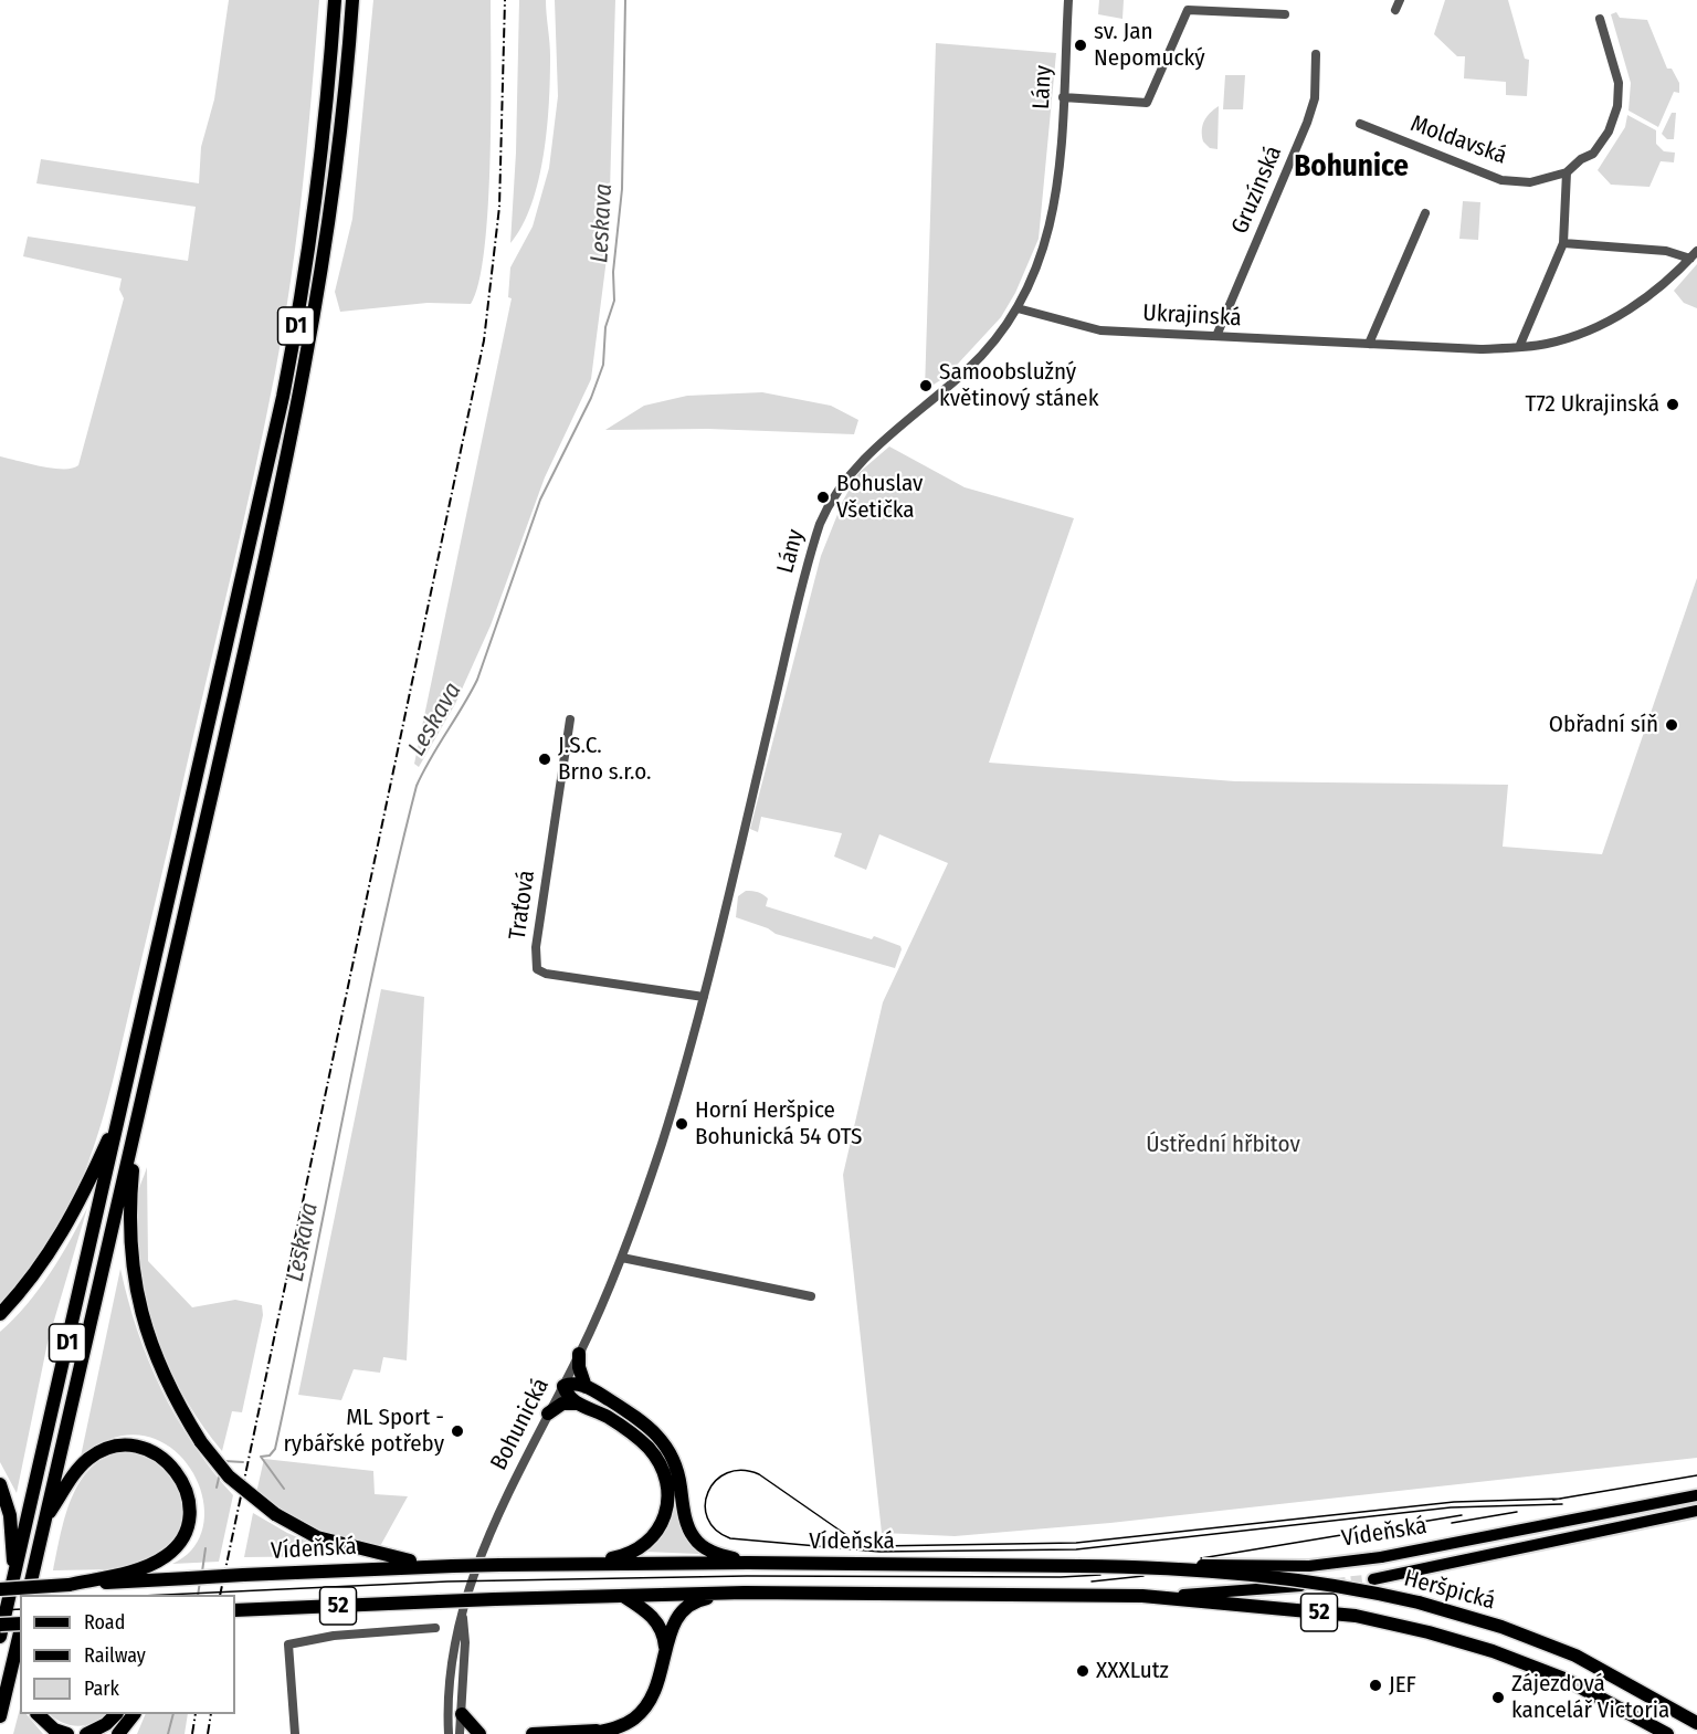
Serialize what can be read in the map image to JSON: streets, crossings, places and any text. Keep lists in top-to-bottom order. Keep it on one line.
{"streets":{"highway":["D1","Vídeňská","Heršpická","52"],"street":["Lány","Moldavská","Gruzínská","Ukrajinská","Traťová","Bohunická"]},"crossings":[["Lány","Ukrajinská"],["Lány","Traťová"],["Lány","Bohunická"],["Gruzínská","Ukrajinská"],["Vídeňská","Heršpická"],["Heršpická","52"]],"districts":["Bohunice"],"water":["Leskava"],"parks":["Ústřední hřbitov"],"places":["sv. Jan Nepomucký","Samoobslužný květinový stánek","T72 Ukrajinská","Bohuslav Všetička","Obřadní síň","J.S.C. Brno s.r.o.","Horní Heršpice Bohunická 54 OTS","ML Sport - rybářské potřeby","XXXLutz","JEF","Zájezdová kancelář Victoria"],"legend":["Road","Railway","Park"]}
